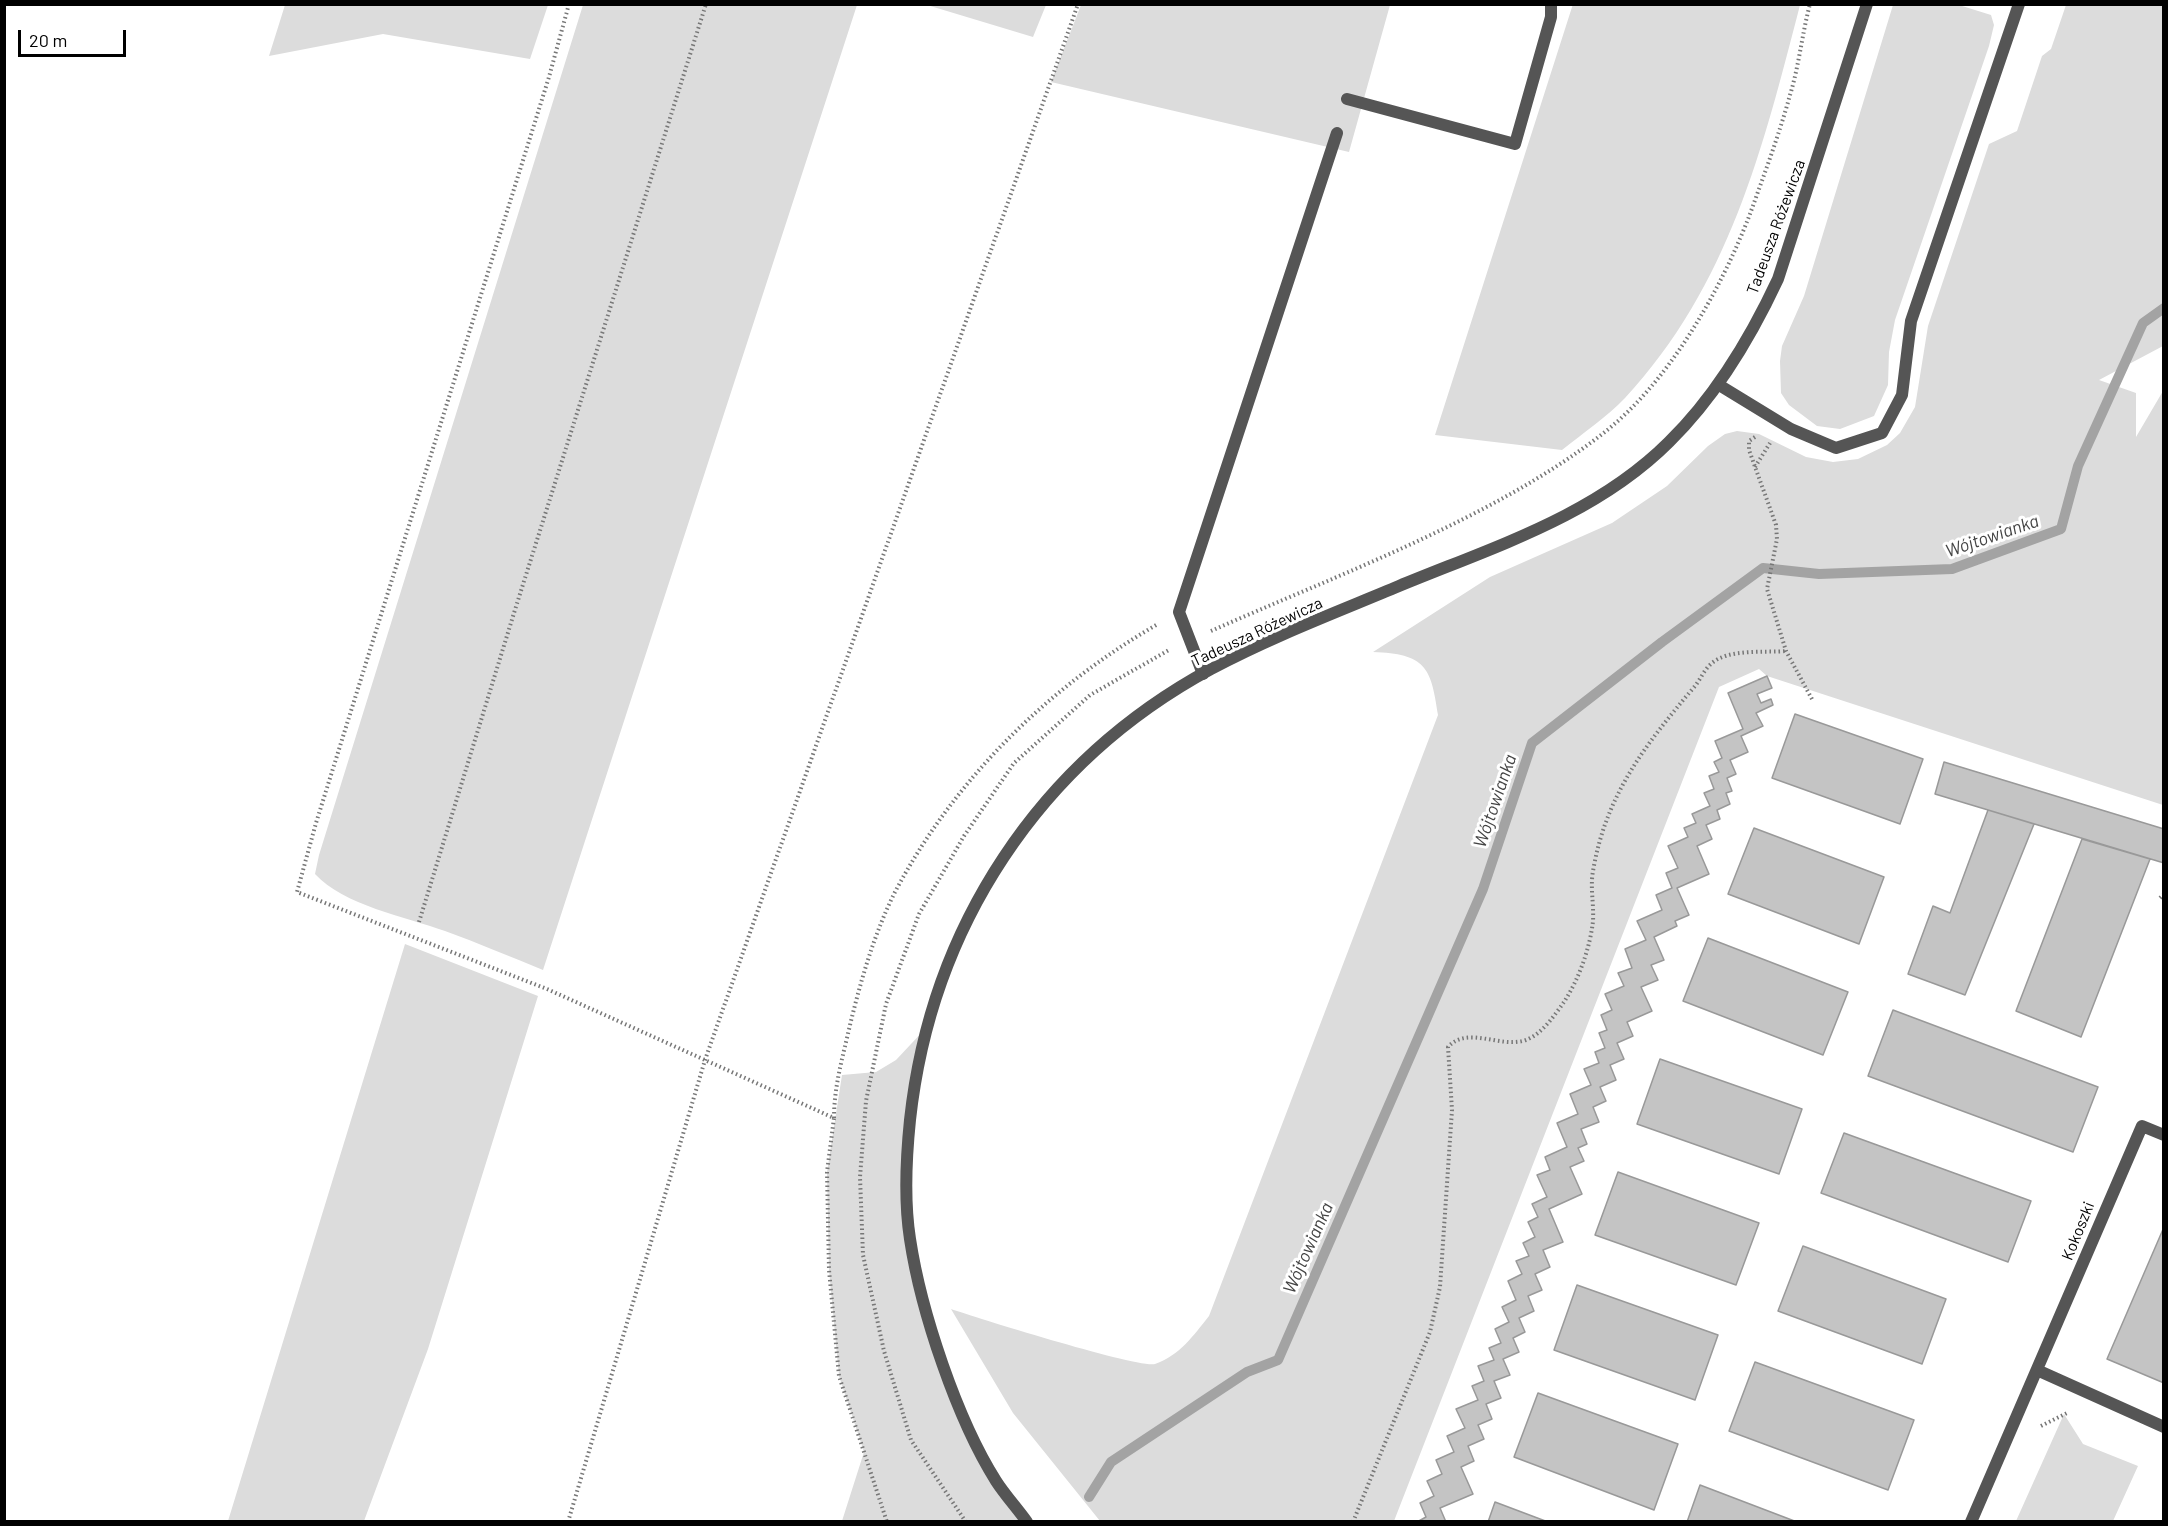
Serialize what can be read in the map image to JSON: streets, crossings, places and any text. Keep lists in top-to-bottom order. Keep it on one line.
{"streets":{"street":["Tadeusza Różewicza","Kokoszki"]},"water":["Wójtowianka"],"scale_bar":"20 m"}
